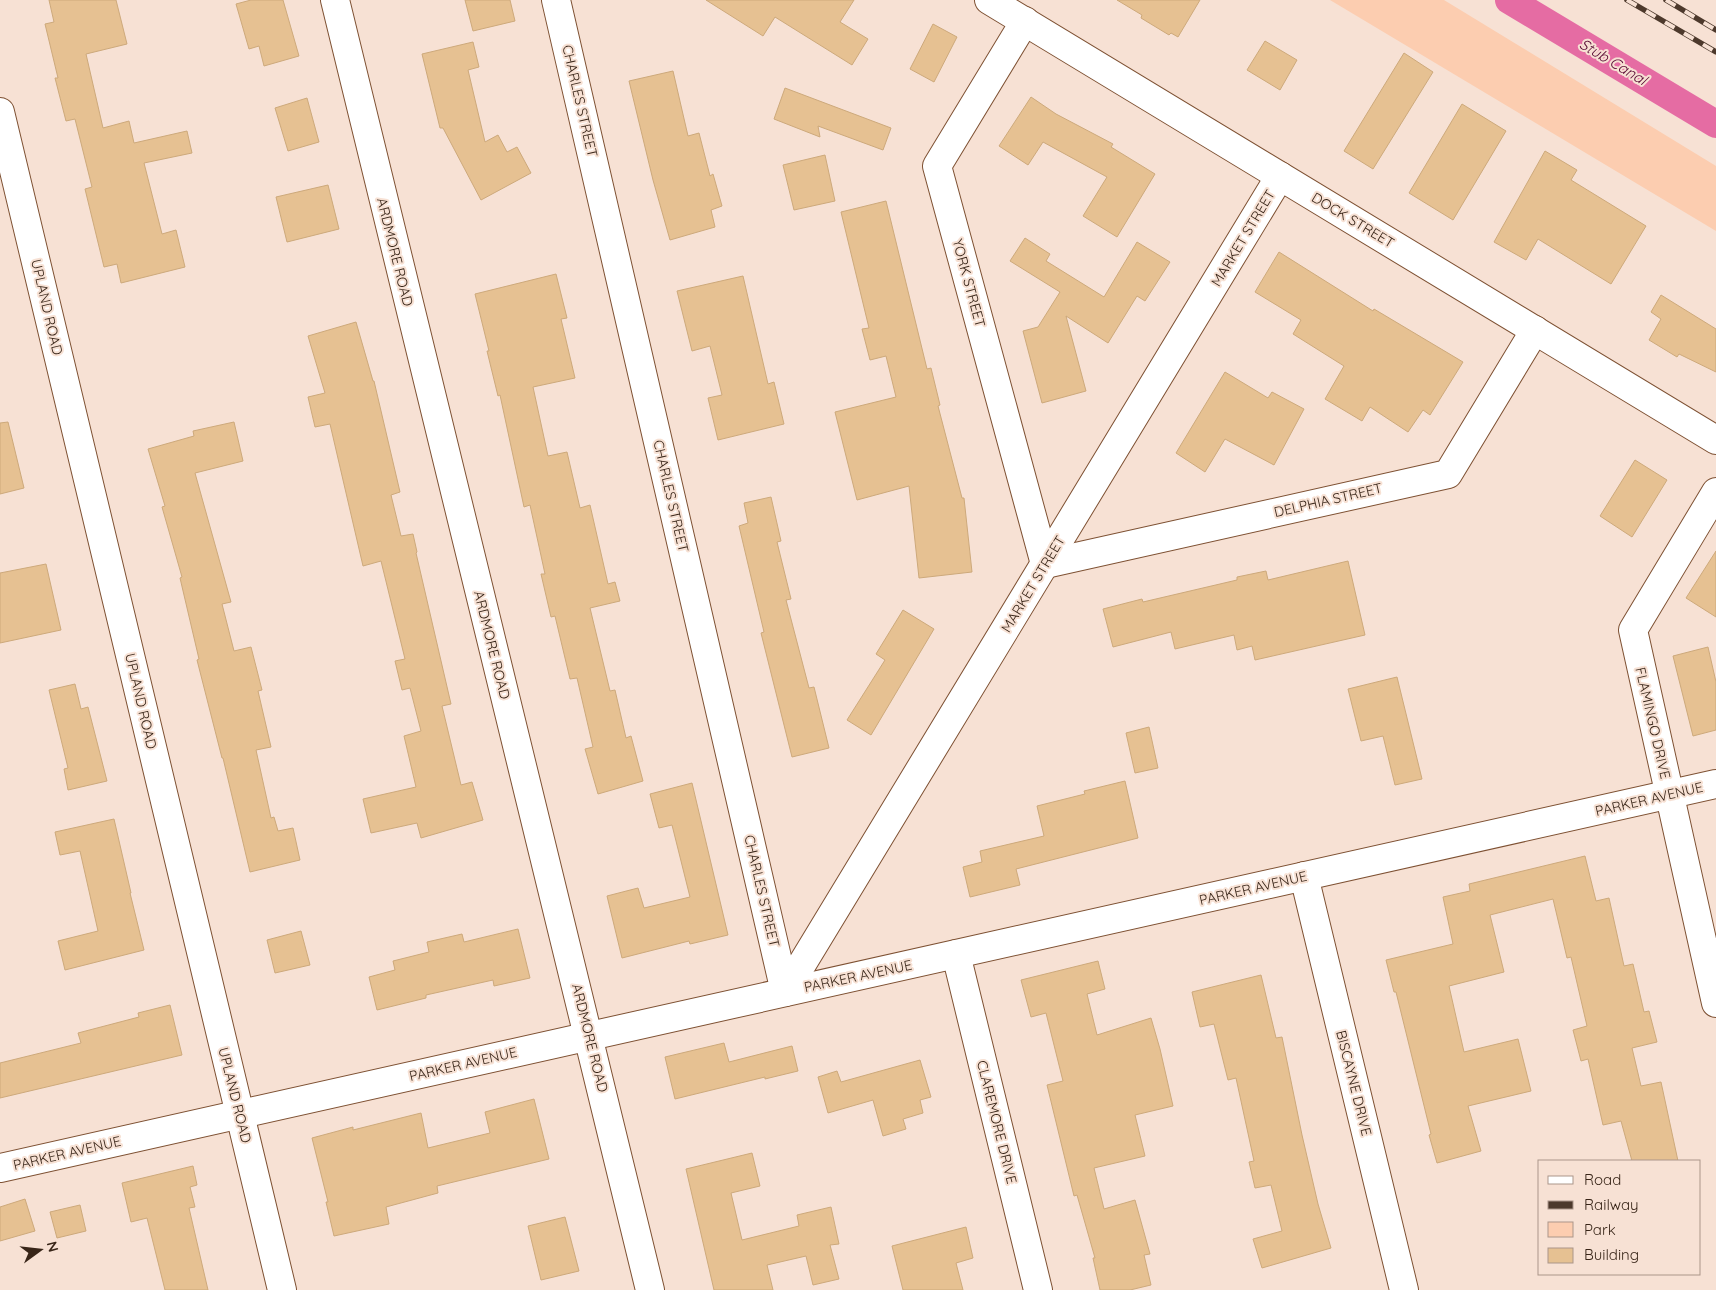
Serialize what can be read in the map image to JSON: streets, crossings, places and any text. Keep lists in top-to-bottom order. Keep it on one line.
{"streets":{"street":["CHARLES STREET","DOCK STREET","MARKET STREET","ARDMORE ROAD","YORK STREET","UPLAND ROAD","DELPHIA STREET","FLAMINGO DRIVE","PARKER AVENUE","BISCAYNE DRIVE","CLAREMORE DRIVE"]},"crossings":[["CHARLES STREET","MARKET STREET"],["CHARLES STREET","PARKER AVENUE"],["DOCK STREET","MARKET STREET"],["DOCK STREET","YORK STREET"],["DOCK STREET","DELPHIA STREET"],["MARKET STREET","YORK STREET"],["MARKET STREET","DELPHIA STREET"],["MARKET STREET","PARKER AVENUE"],["ARDMORE ROAD","PARKER AVENUE"],["YORK STREET","DELPHIA STREET"],["UPLAND ROAD","PARKER AVENUE"],["FLAMINGO DRIVE","PARKER AVENUE"],["PARKER AVENUE","BISCAYNE DRIVE"],["PARKER AVENUE","CLAREMORE DRIVE"]],"water":["Stub Canal"],"legend":["Road","Railway","Park","Building"],"north":"right"}
